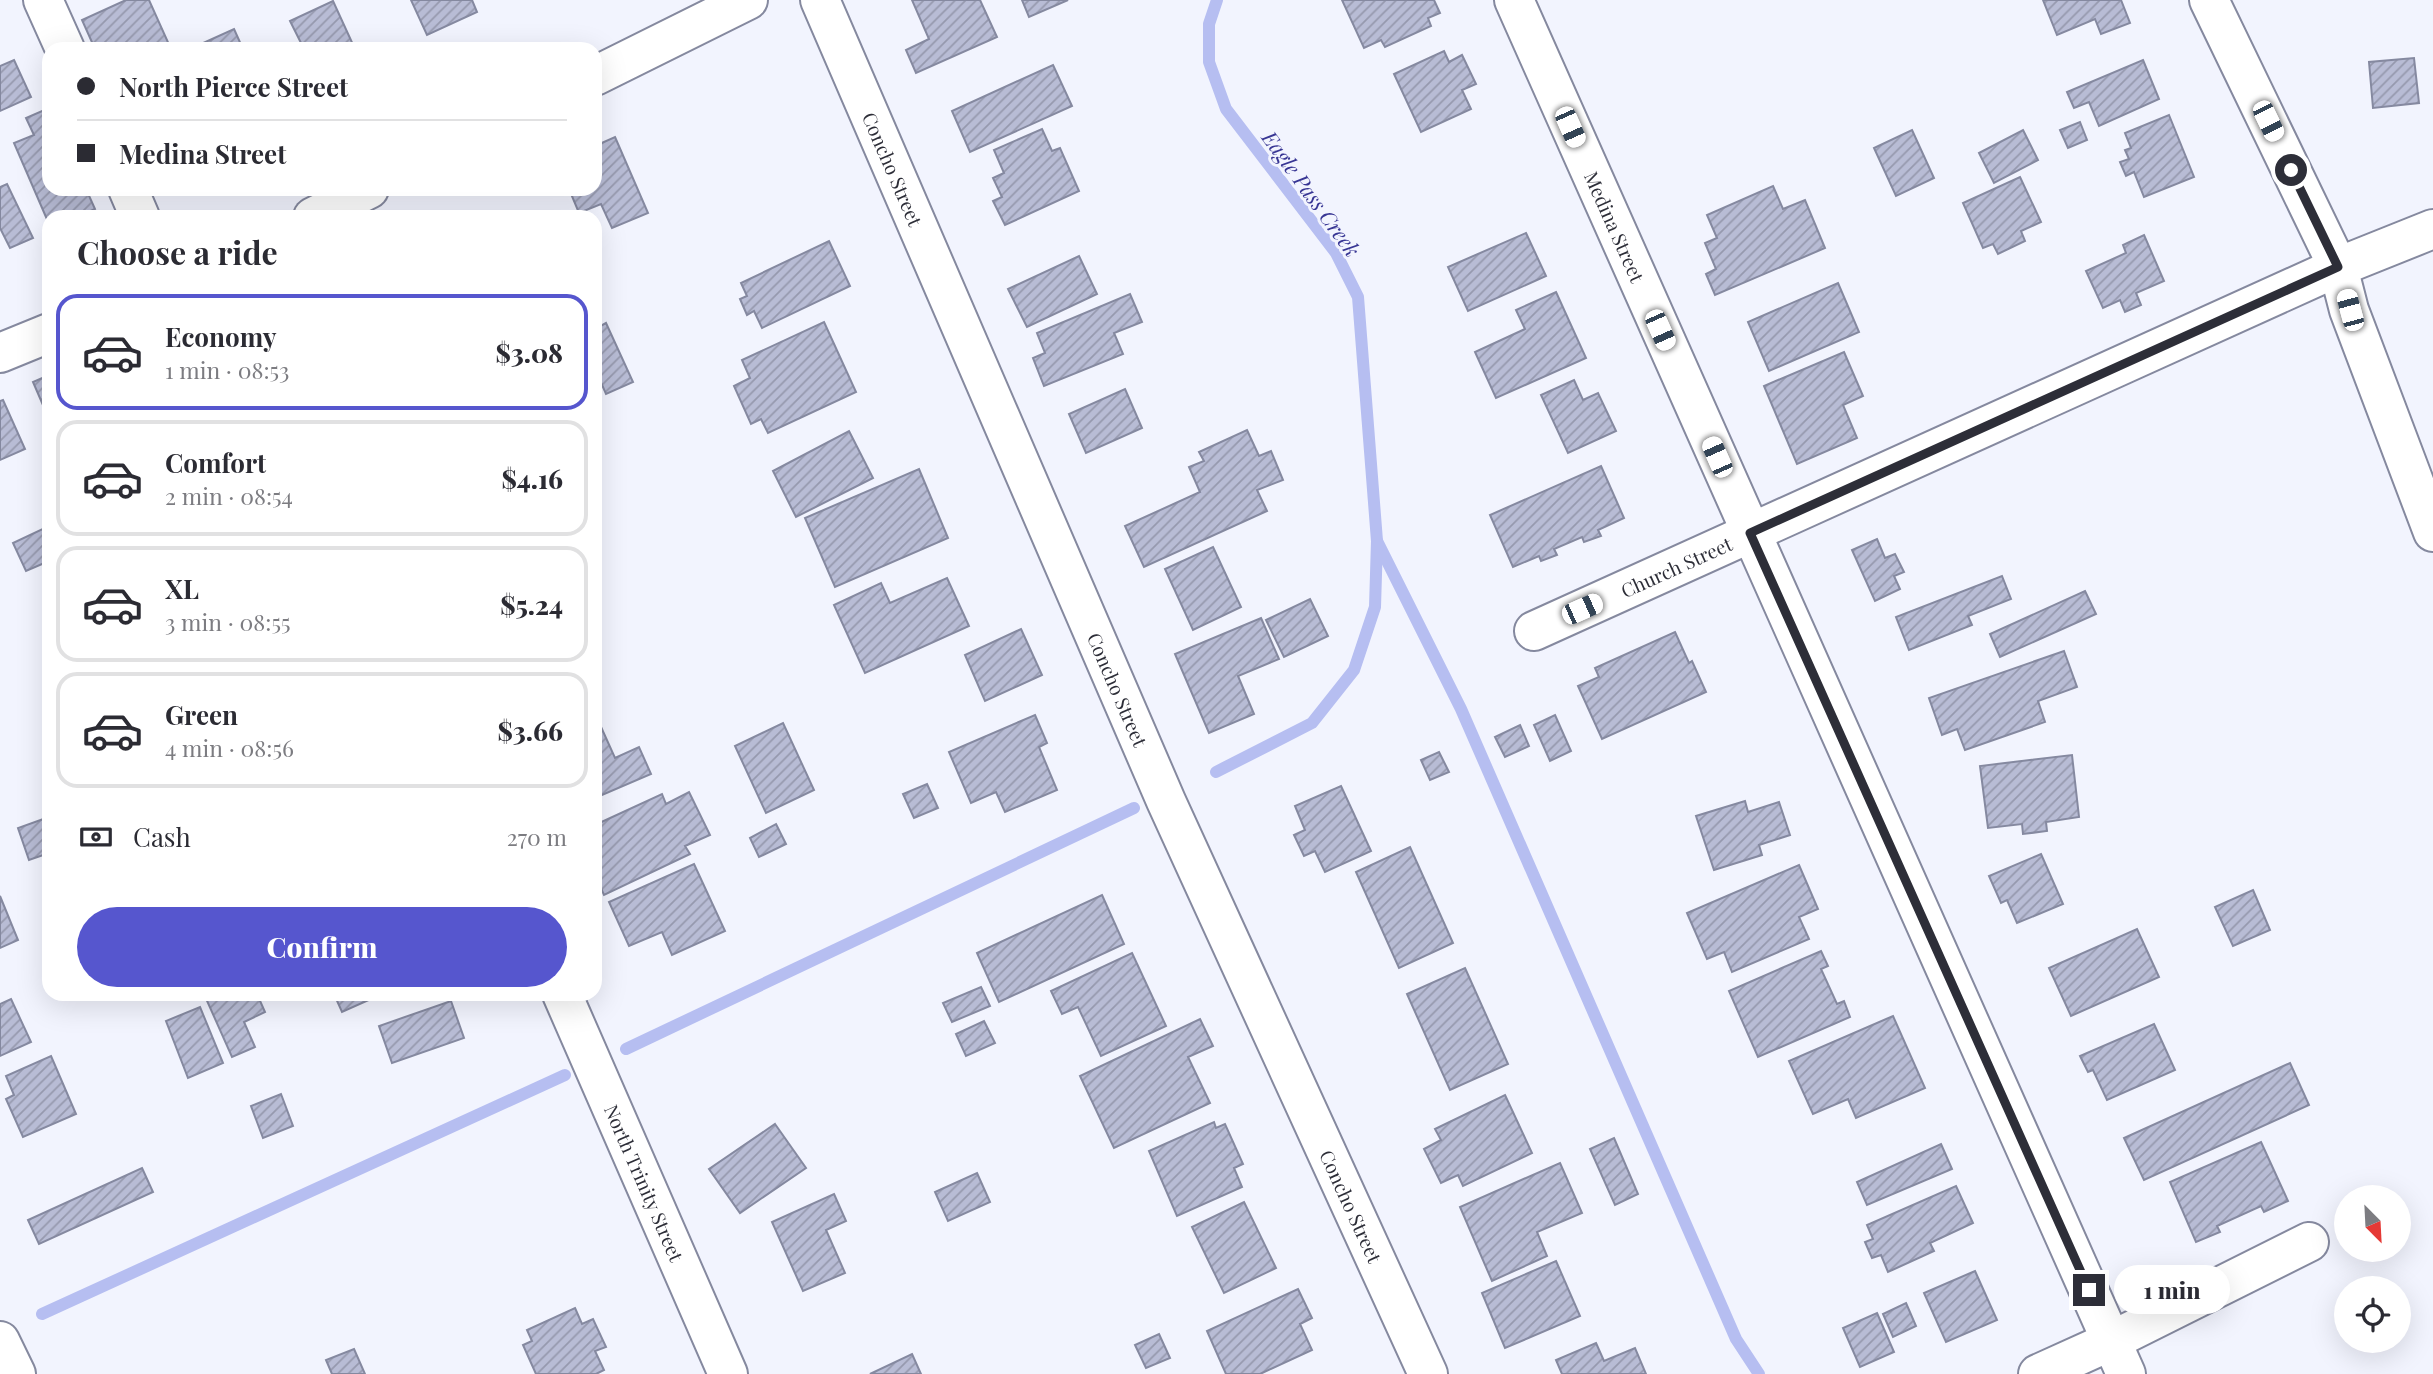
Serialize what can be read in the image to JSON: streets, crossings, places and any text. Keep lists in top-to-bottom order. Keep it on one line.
{"streets":{"street":["Concho Street","Medina Street","Church Street","North Trinity Street"]},"crossings":[["Medina Street","Church Street"]],"water":["Eagle Pass Creek"],"north":"bottom right","page":{"banner":["North Pierce Street","Medina Street"],"heading":"Choose a ride","list":[{"name":"Economy","note":"1 min · 08:53","value":"$3.08"},{"name":"Comfort","note":"2 min · 08:54","value":"$4.16"},{"name":"XL","note":"3 min · 08:55","value":"$5.24"},{"name":"Green","note":"4 min · 08:56","value":"$3.66"}],"pay":["Cash","270 m"],"buttons":"Confirm","bubble":"1 min"}}
